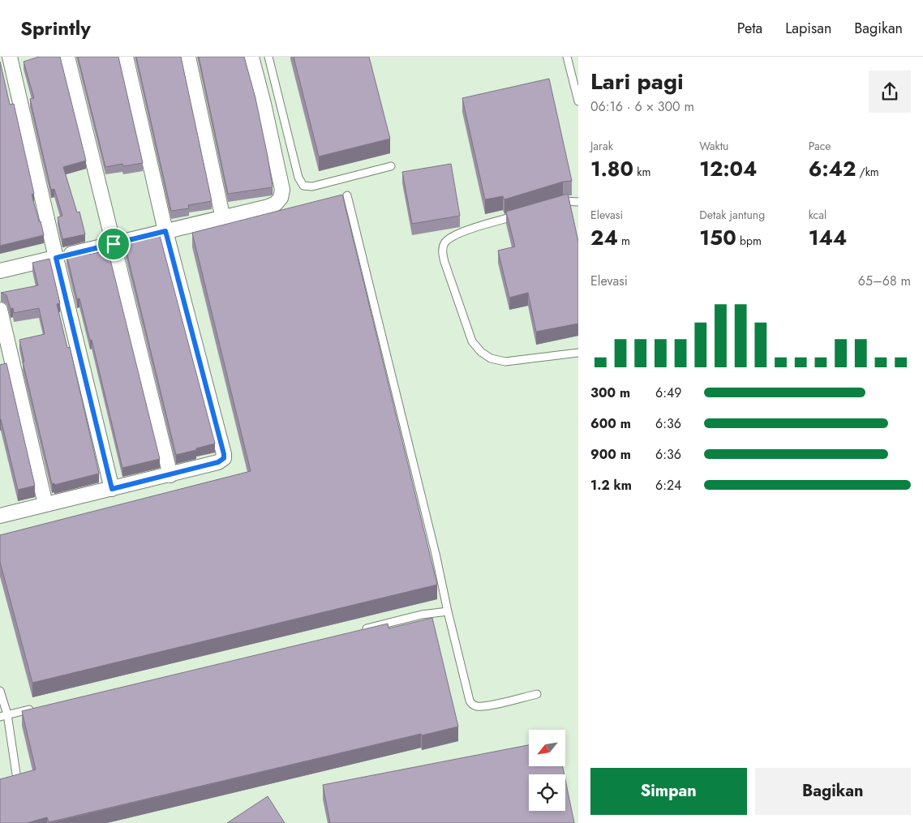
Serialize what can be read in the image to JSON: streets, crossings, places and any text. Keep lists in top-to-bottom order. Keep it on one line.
{"north":"bottom left","page":{"header":"Sprintly","nav":["Peta","Lapisan","Bagikan"],"heading":["Lari pagi","06:16 · 6 × 300 m"],"stats":[["Jarak","1.80 km"],["Waktu","12:04"],["Pace","6:42 /km"],["Elevasi","24 m"],["Detak jantung","150 bpm"],["kcal","144"]],"chart":["Elevasi","65–68 m"],"list":[{"name":"300 m","note":"6:49"},{"name":"600 m","note":"6:36"},{"name":"900 m","note":"6:36"},{"name":"1.2 km","note":"6:24"}],"buttons":["Simpan","Bagikan"]}}
